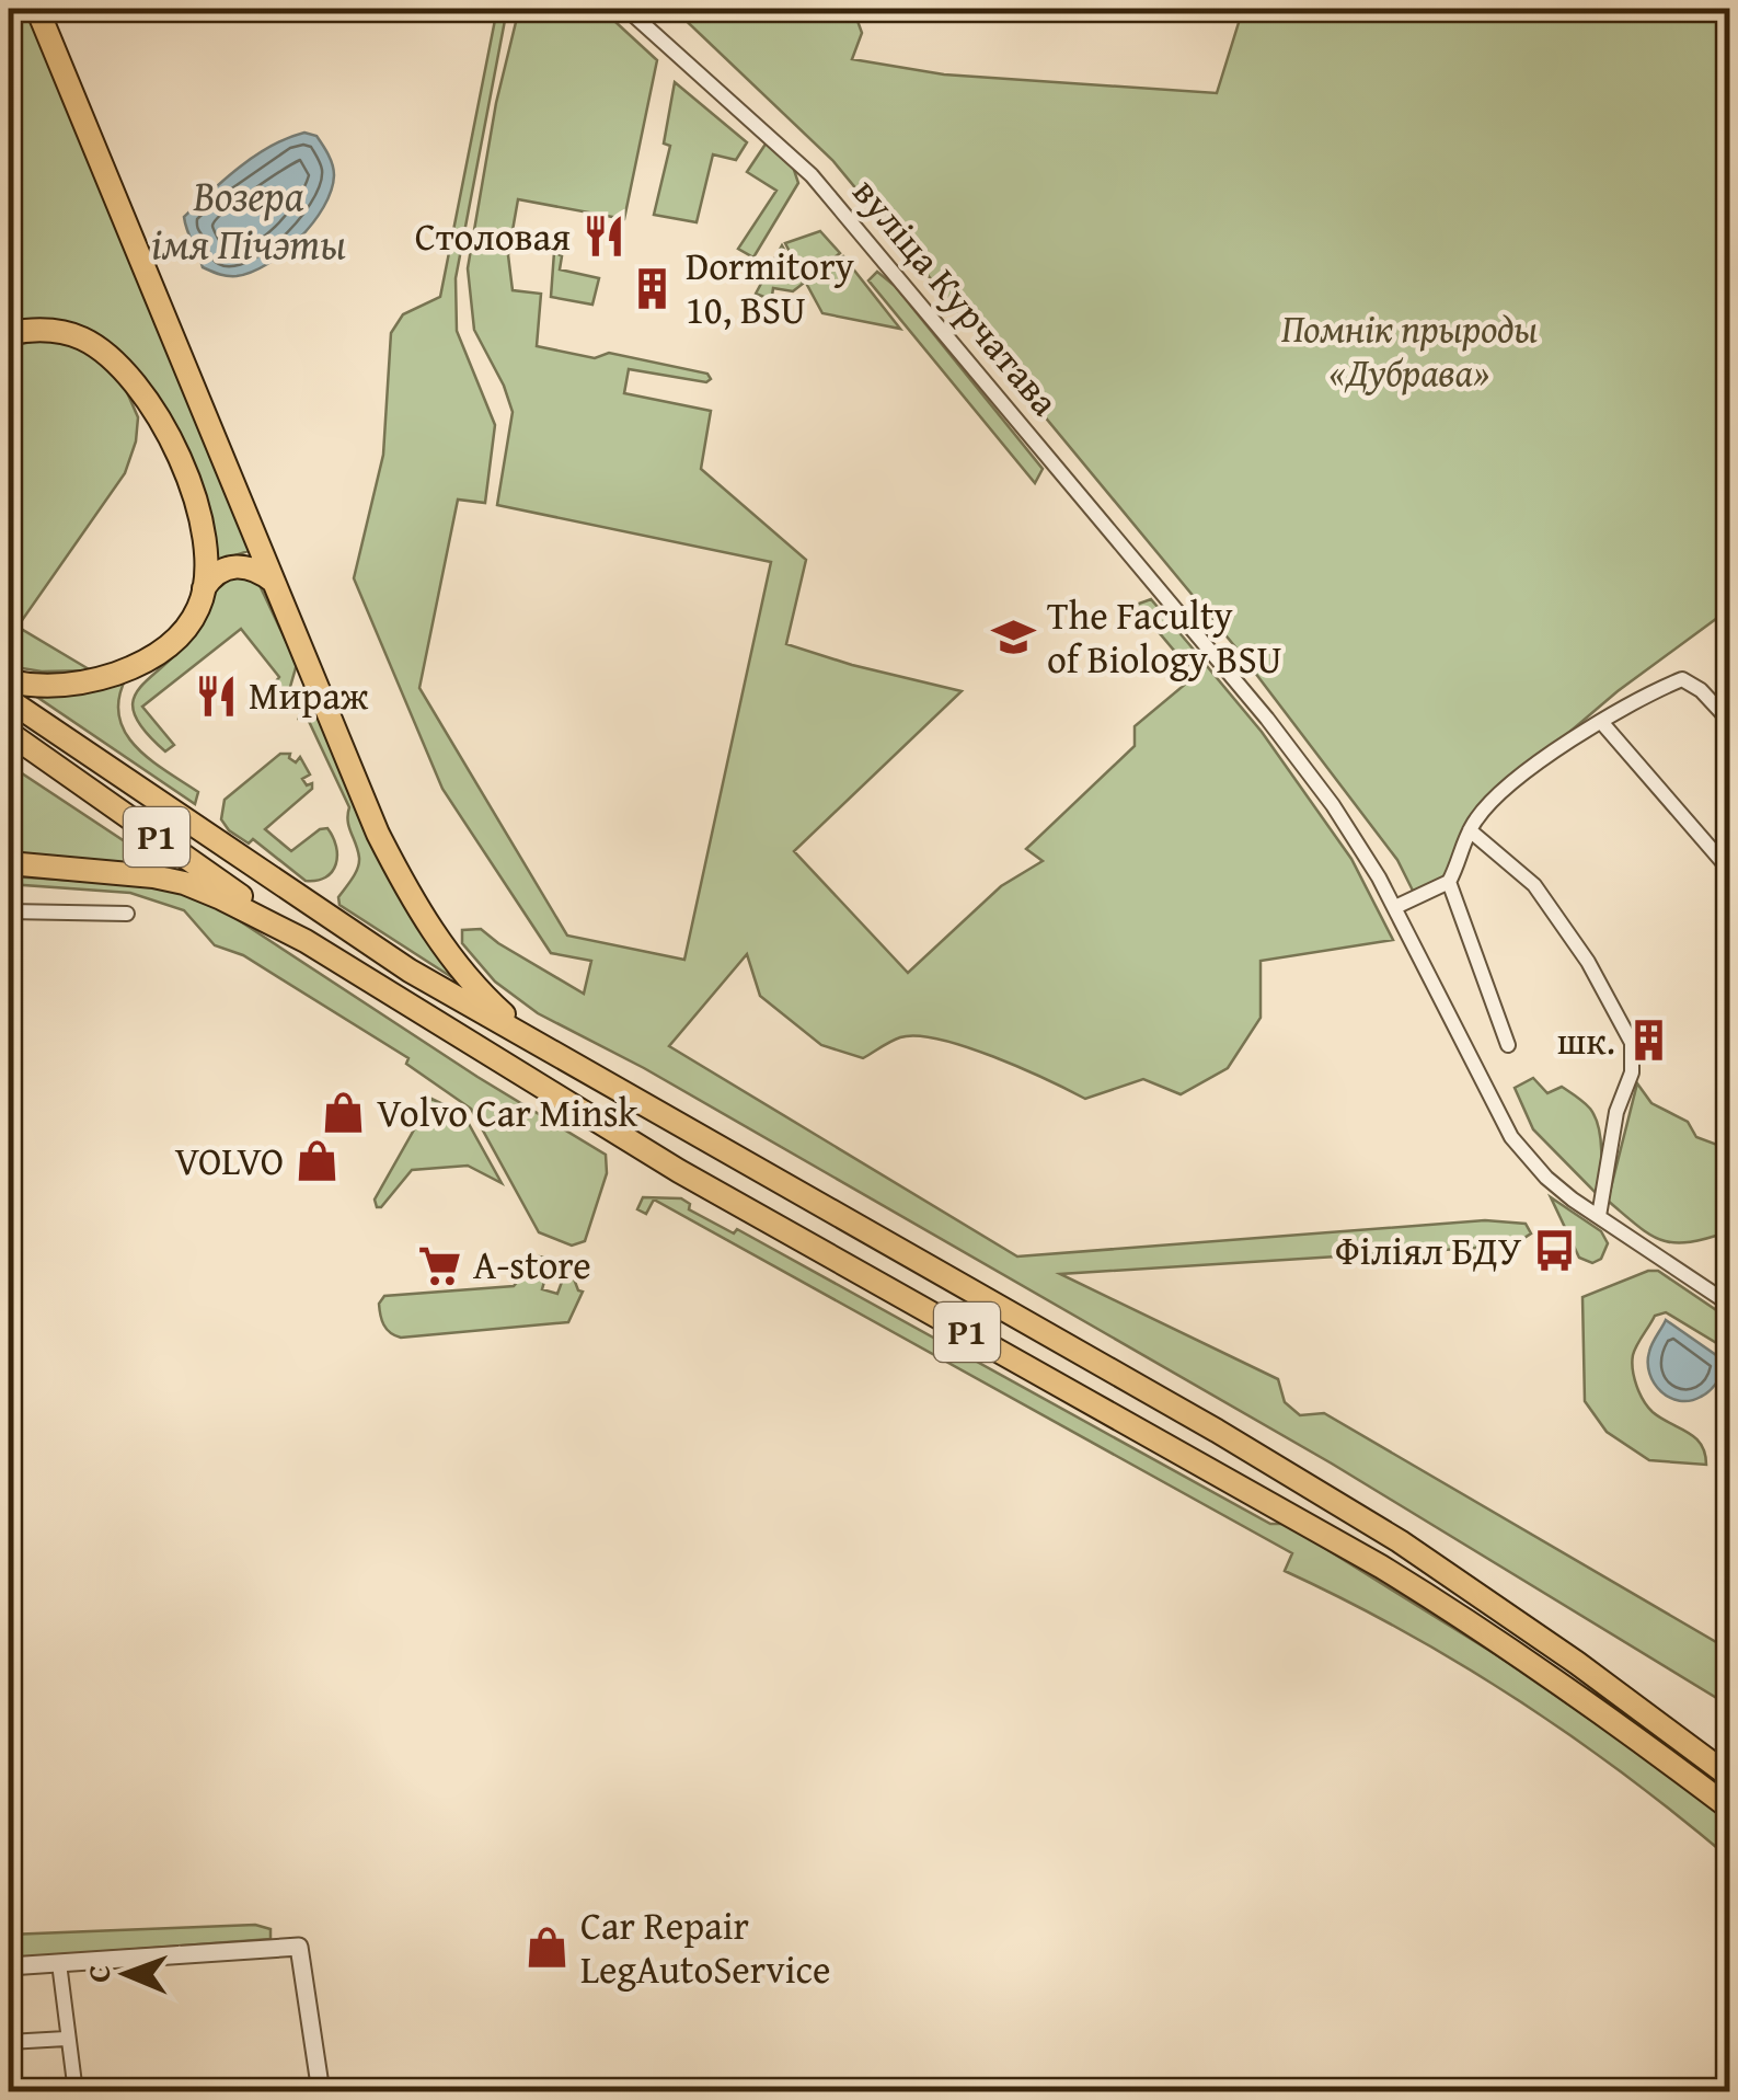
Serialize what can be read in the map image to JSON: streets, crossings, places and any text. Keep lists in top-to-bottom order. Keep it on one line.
{"streets":{"highway":["Р1"],"street":["вуліца Курчатава"]},"water":["Возера імя Пічэты"],"parks":["Помнік прыроды «Дубрава»"],"places":{"restaurant":["Столовая","Мираж"],"building":["Dormitory 10, BSU","шк."],"school or university":["The Faculty of Biology BSU"],"shop":["Volvo Car Minsk","VOLVO","Car Repair LegAutoService"],"bus stop":["Філіял БДУ"],"supermarket":["А-store"]},"north":"left"}
